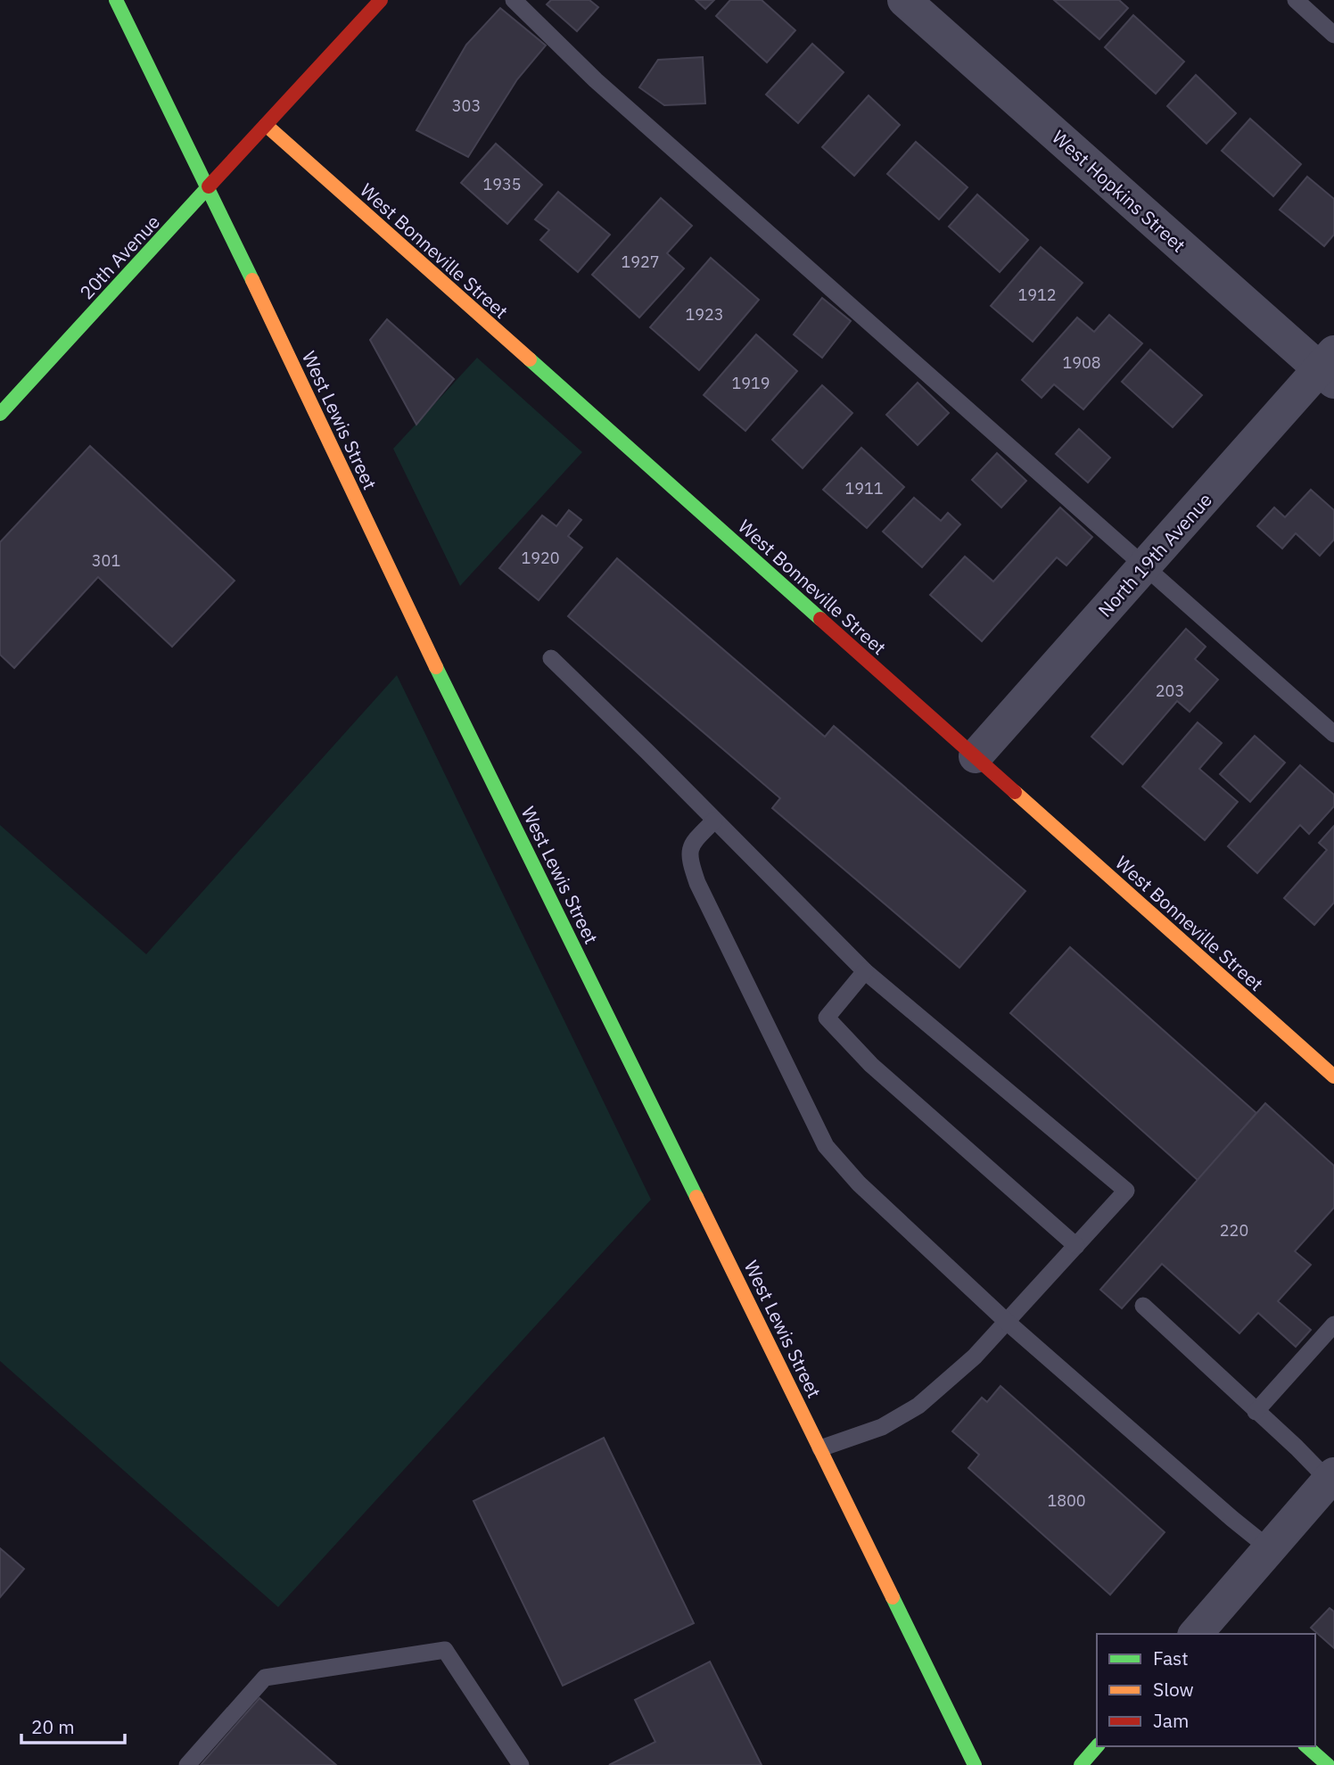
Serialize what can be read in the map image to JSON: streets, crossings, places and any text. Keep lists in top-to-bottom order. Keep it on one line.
{"streets":{"main road":["West Bonneville Street","20th Avenue","West Lewis Street"],"street":["West Hopkins Street","North 19th Avenue"]},"crossings":[["West Hopkins Street","North 19th Avenue"],["West Bonneville Street","20th Avenue"],["West Bonneville Street","North 19th Avenue"],["20th Avenue","West Lewis Street"]],"house_numbers":["303","1935","1927","1912","1923","1908","1919","1911","1920","301","203","220","1800"],"legend":["Fast","Slow","Jam"],"scale_bar":"20 m"}
